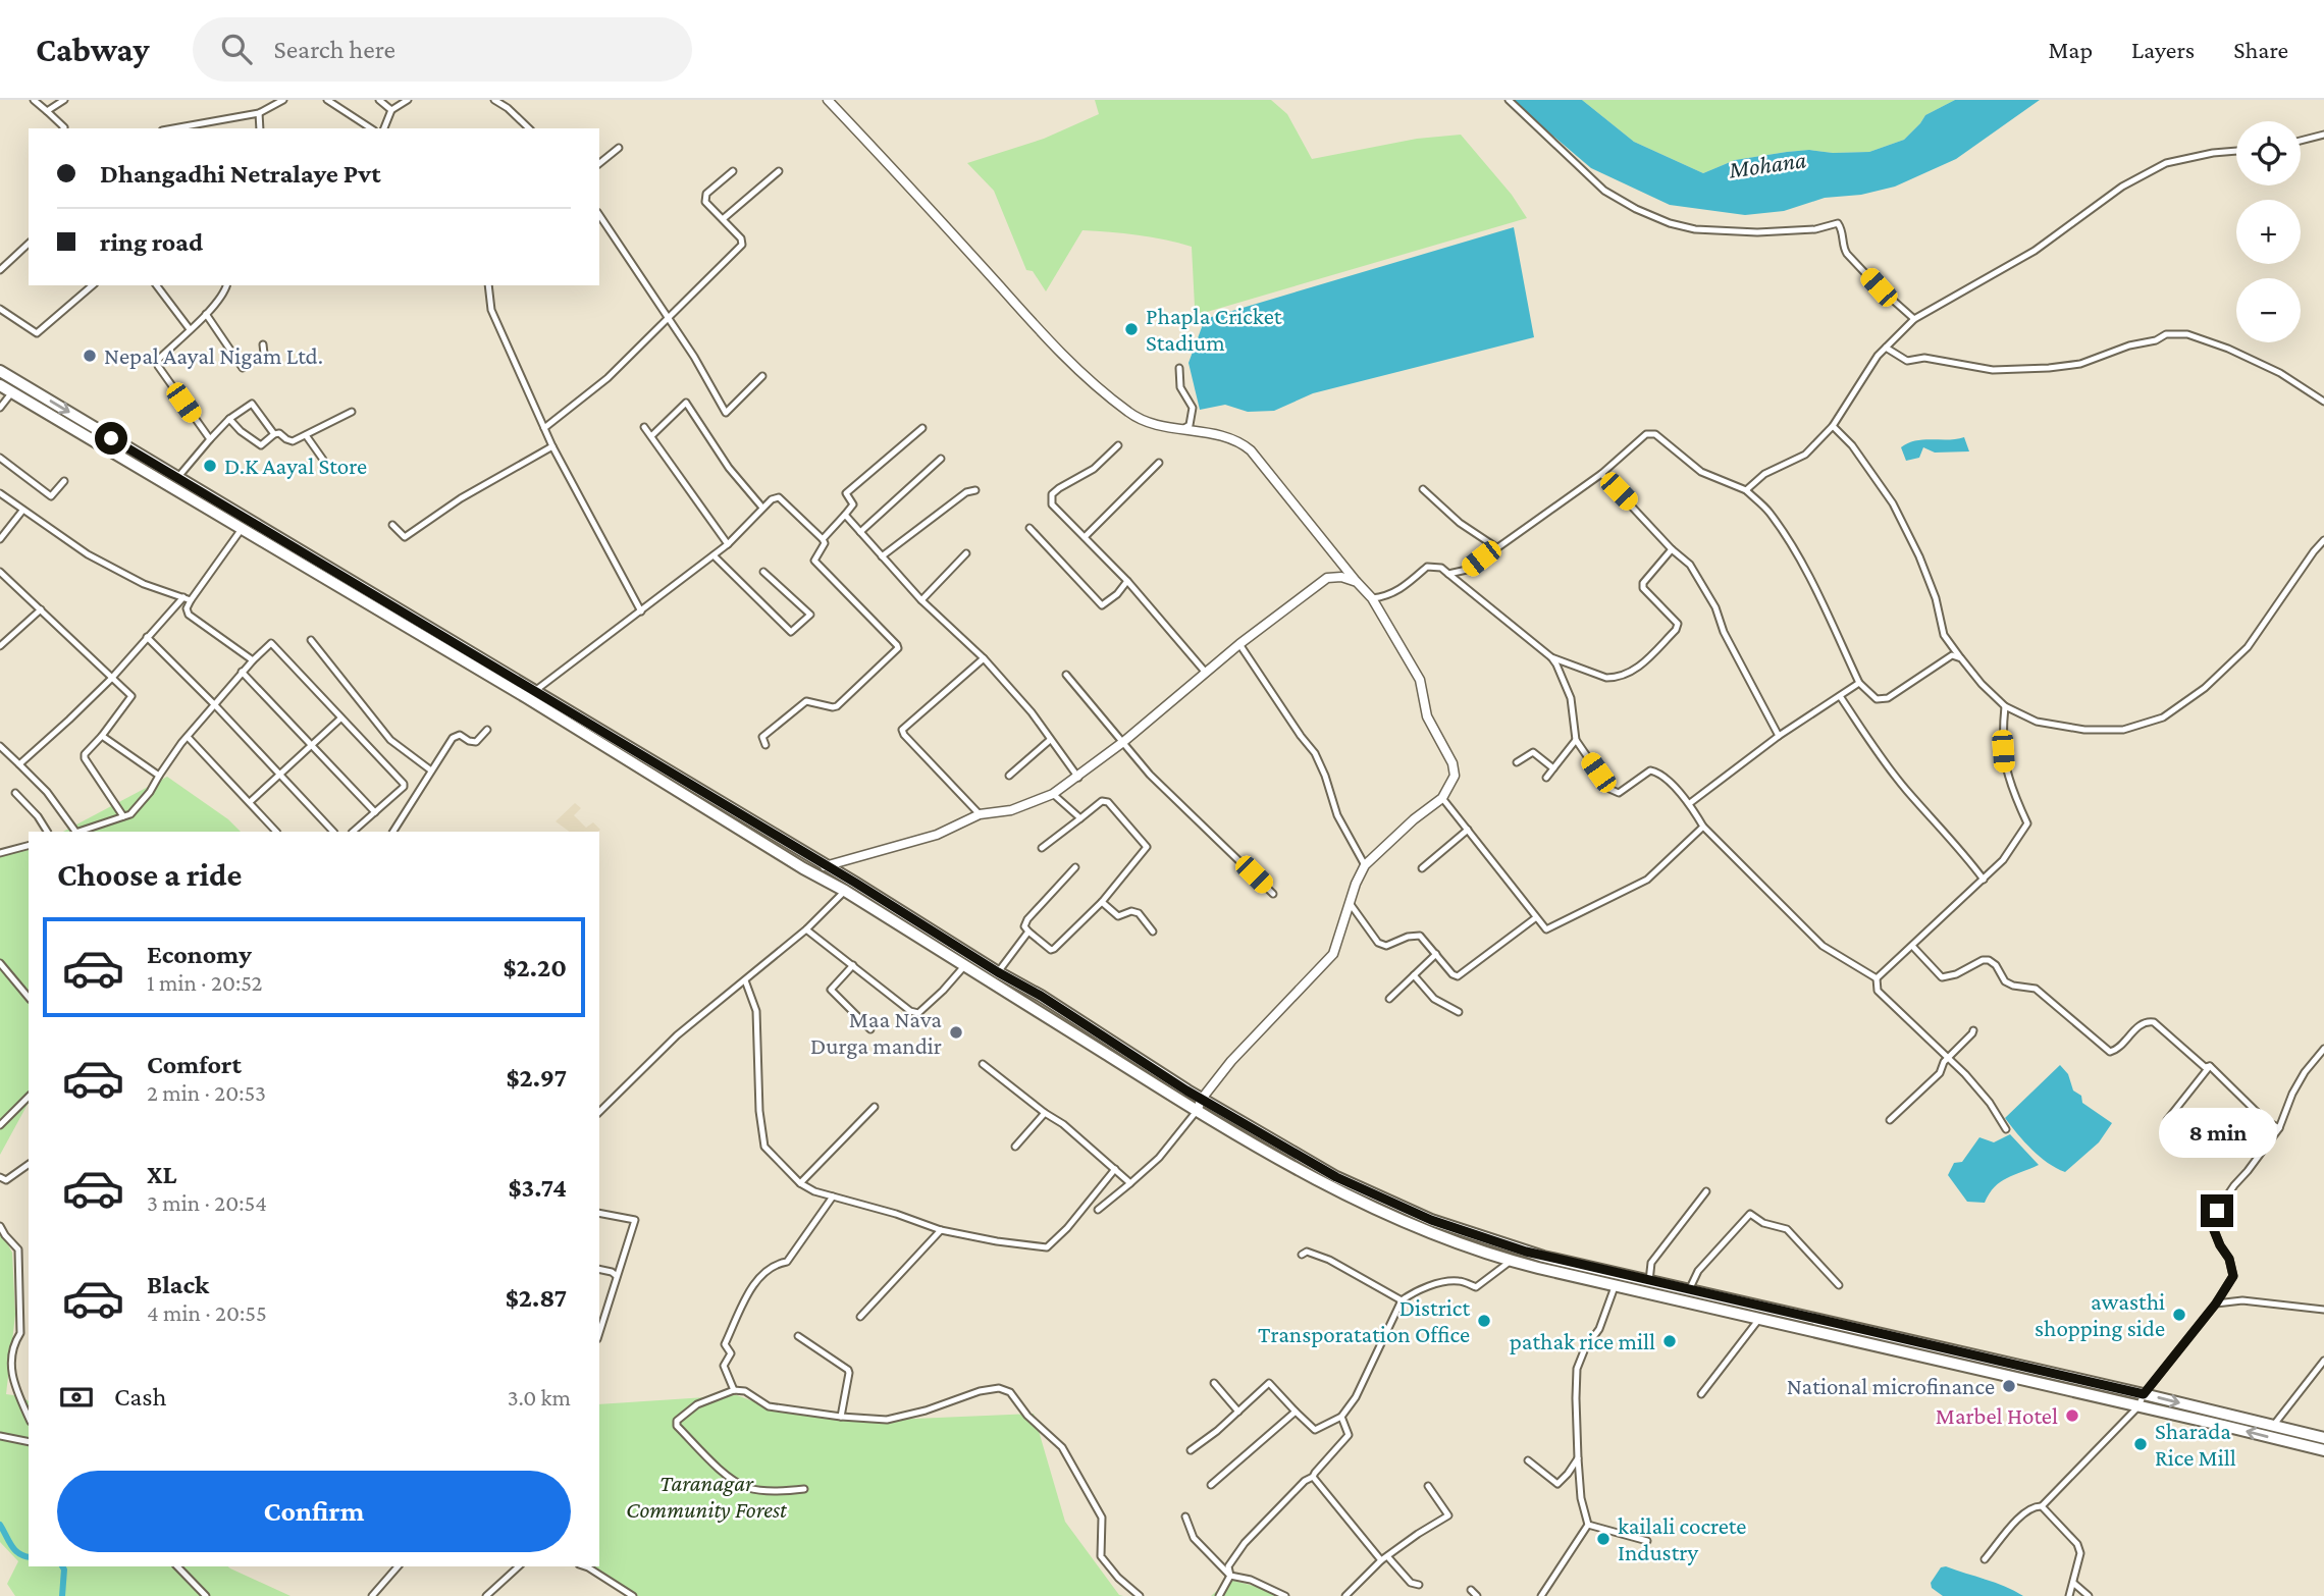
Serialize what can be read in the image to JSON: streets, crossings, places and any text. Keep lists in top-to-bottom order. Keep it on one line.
{"water":["Mohana"],"parks":["Taranagar Community Forest"],"places":["Phapla Cricket Stadium","Nepal Aayal Nigam Ltd.","D.K Aayal Store","Maa Nava Durga mandir","awasthi shopping side","District Transporatation Office","pathak rice mill","National microfinance","Marbel Hotel","Sharada Rice Mill","kailali cocrete Industry"],"page":{"header":"Cabway","search":"Search here","nav":["Map","Layers","Share"],"map_buttons":["+","−"],"banner":["Dhangadhi Netralaye Pvt","ring road"],"heading":"Choose a ride","list":[{"name":"Economy","note":"1 min · 20:52","value":"$2.20"},{"name":"Comfort","note":"2 min · 20:53","value":"$2.97"},{"name":"XL","note":"3 min · 20:54","value":"$3.74"},{"name":"Black","note":"4 min · 20:55","value":"$2.87"}],"bubble":"8 min","pay":["Cash","3.0 km"],"buttons":"Confirm"}}
